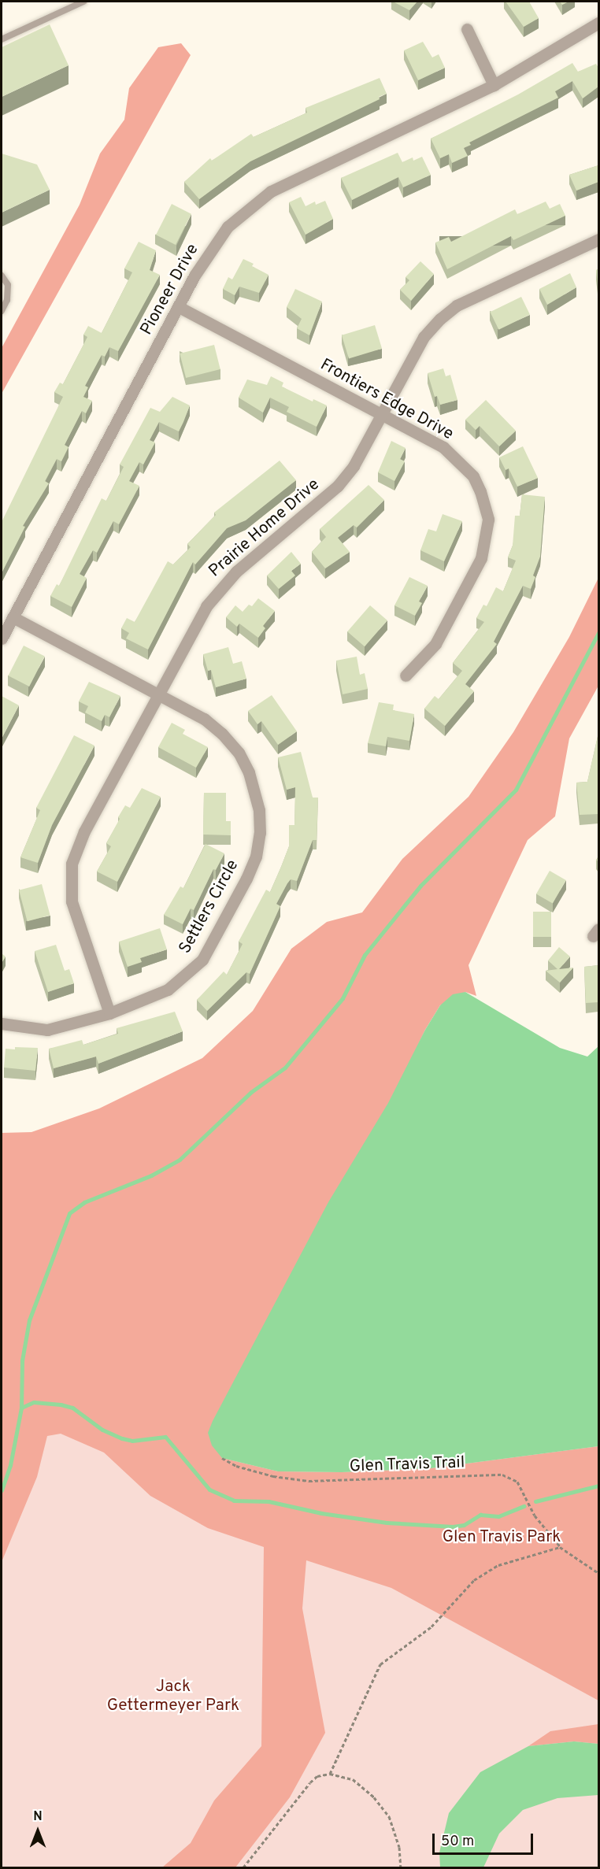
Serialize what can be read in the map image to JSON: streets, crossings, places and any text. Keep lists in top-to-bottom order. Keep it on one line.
{"streets":{"street":["Pioneer Drive","Frontiers Edge Drive","Prairie Home Drive","Settlers Circle"],"path":["Glen Travis Trail"]},"crossings":[["Pioneer Drive","Frontiers Edge Drive"],["Pioneer Drive","Settlers Circle"],["Frontiers Edge Drive","Prairie Home Drive"],["Prairie Home Drive","Settlers Circle"]],"parks":["Glen Travis Park","Jack Gettermeyer Park"],"scale_bar":"50 m","north":"top"}
